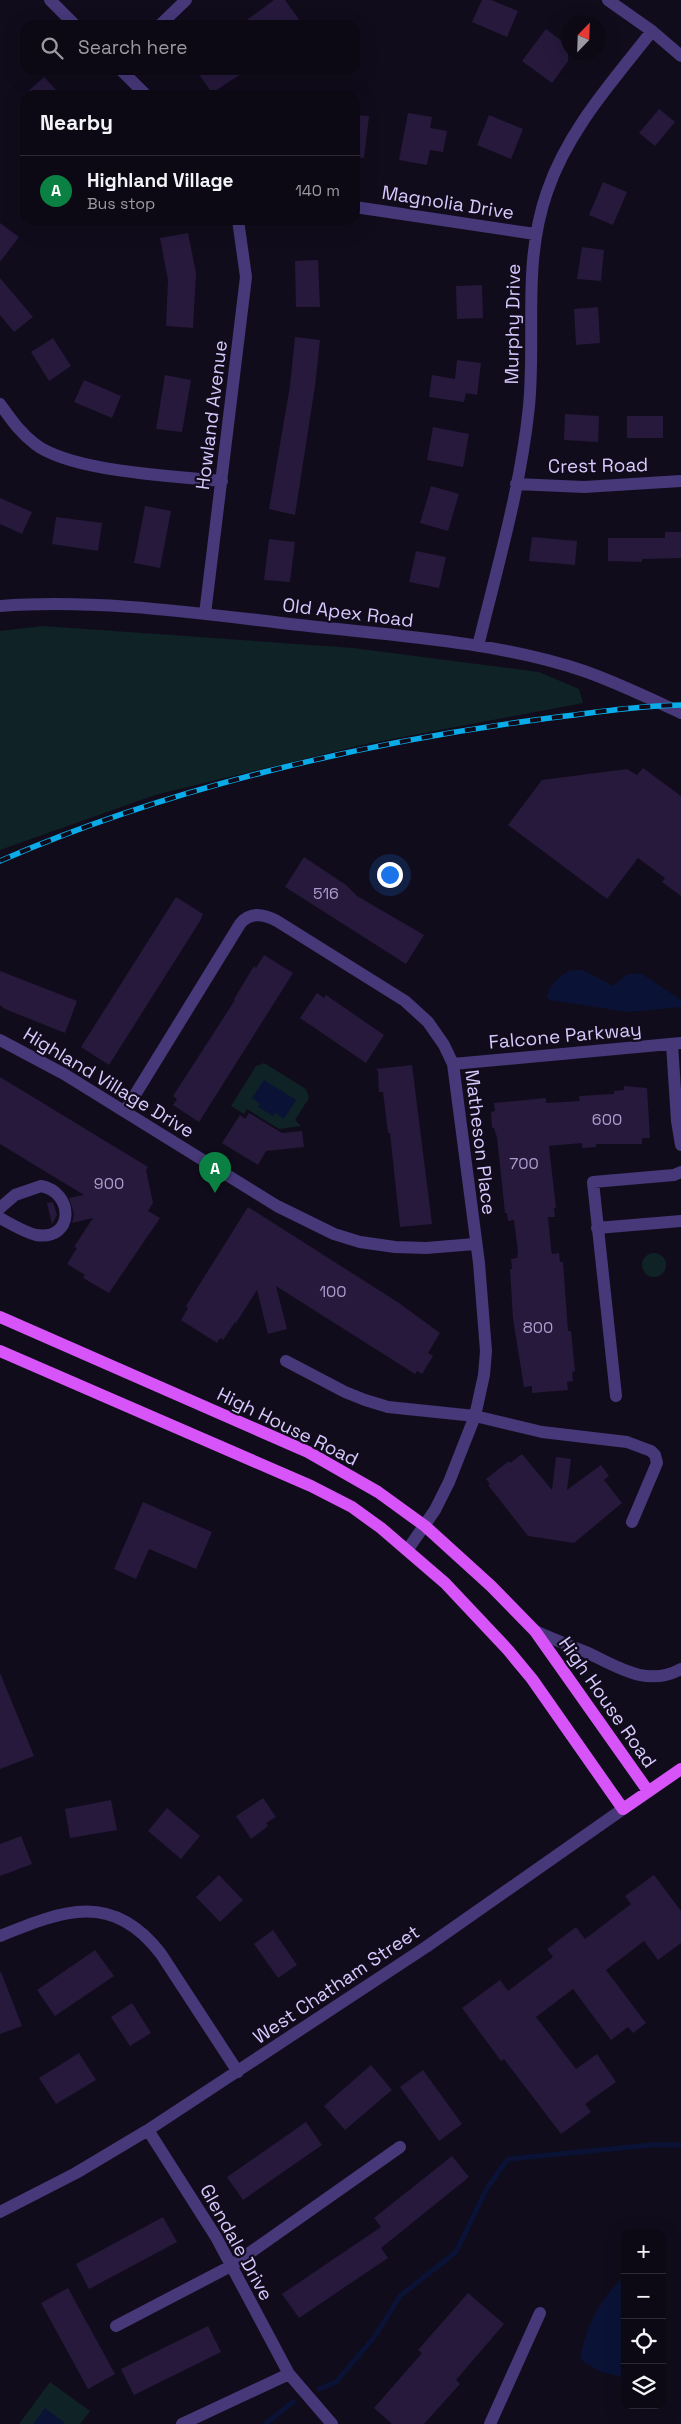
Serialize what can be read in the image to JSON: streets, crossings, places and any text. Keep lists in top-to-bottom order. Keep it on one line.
{"streets":{"main road":["High House Road","West Chatham Street"],"street":["Magnolia Drive","Murphy Drive","Howland Avenue","Crest Road","Old Apex Road","Falcone Parkway","Highland Village Drive","Matheson Place","Glendale Drive"]},"crossings":[["Magnolia Drive","Murphy Drive"],["Murphy Drive","Crest Road"],["Murphy Drive","Old Apex Road"],["Howland Avenue","Old Apex Road"],["Falcone Parkway","Matheson Place"],["Highland Village Drive","Matheson Place"],["Matheson Place","High House Road"],["High House Road","West Chatham Street"],["West Chatham Street","Glendale Drive"]],"house_numbers":["516","600","700","900","100","800"],"north":"top right","page":{"search":"Search here","heading":"Nearby","list":[{"mark":"A","name":"Highland Village","note":"Bus stop","value":"140 m"}],"pins":"A","map_buttons":["+","−"]}}
